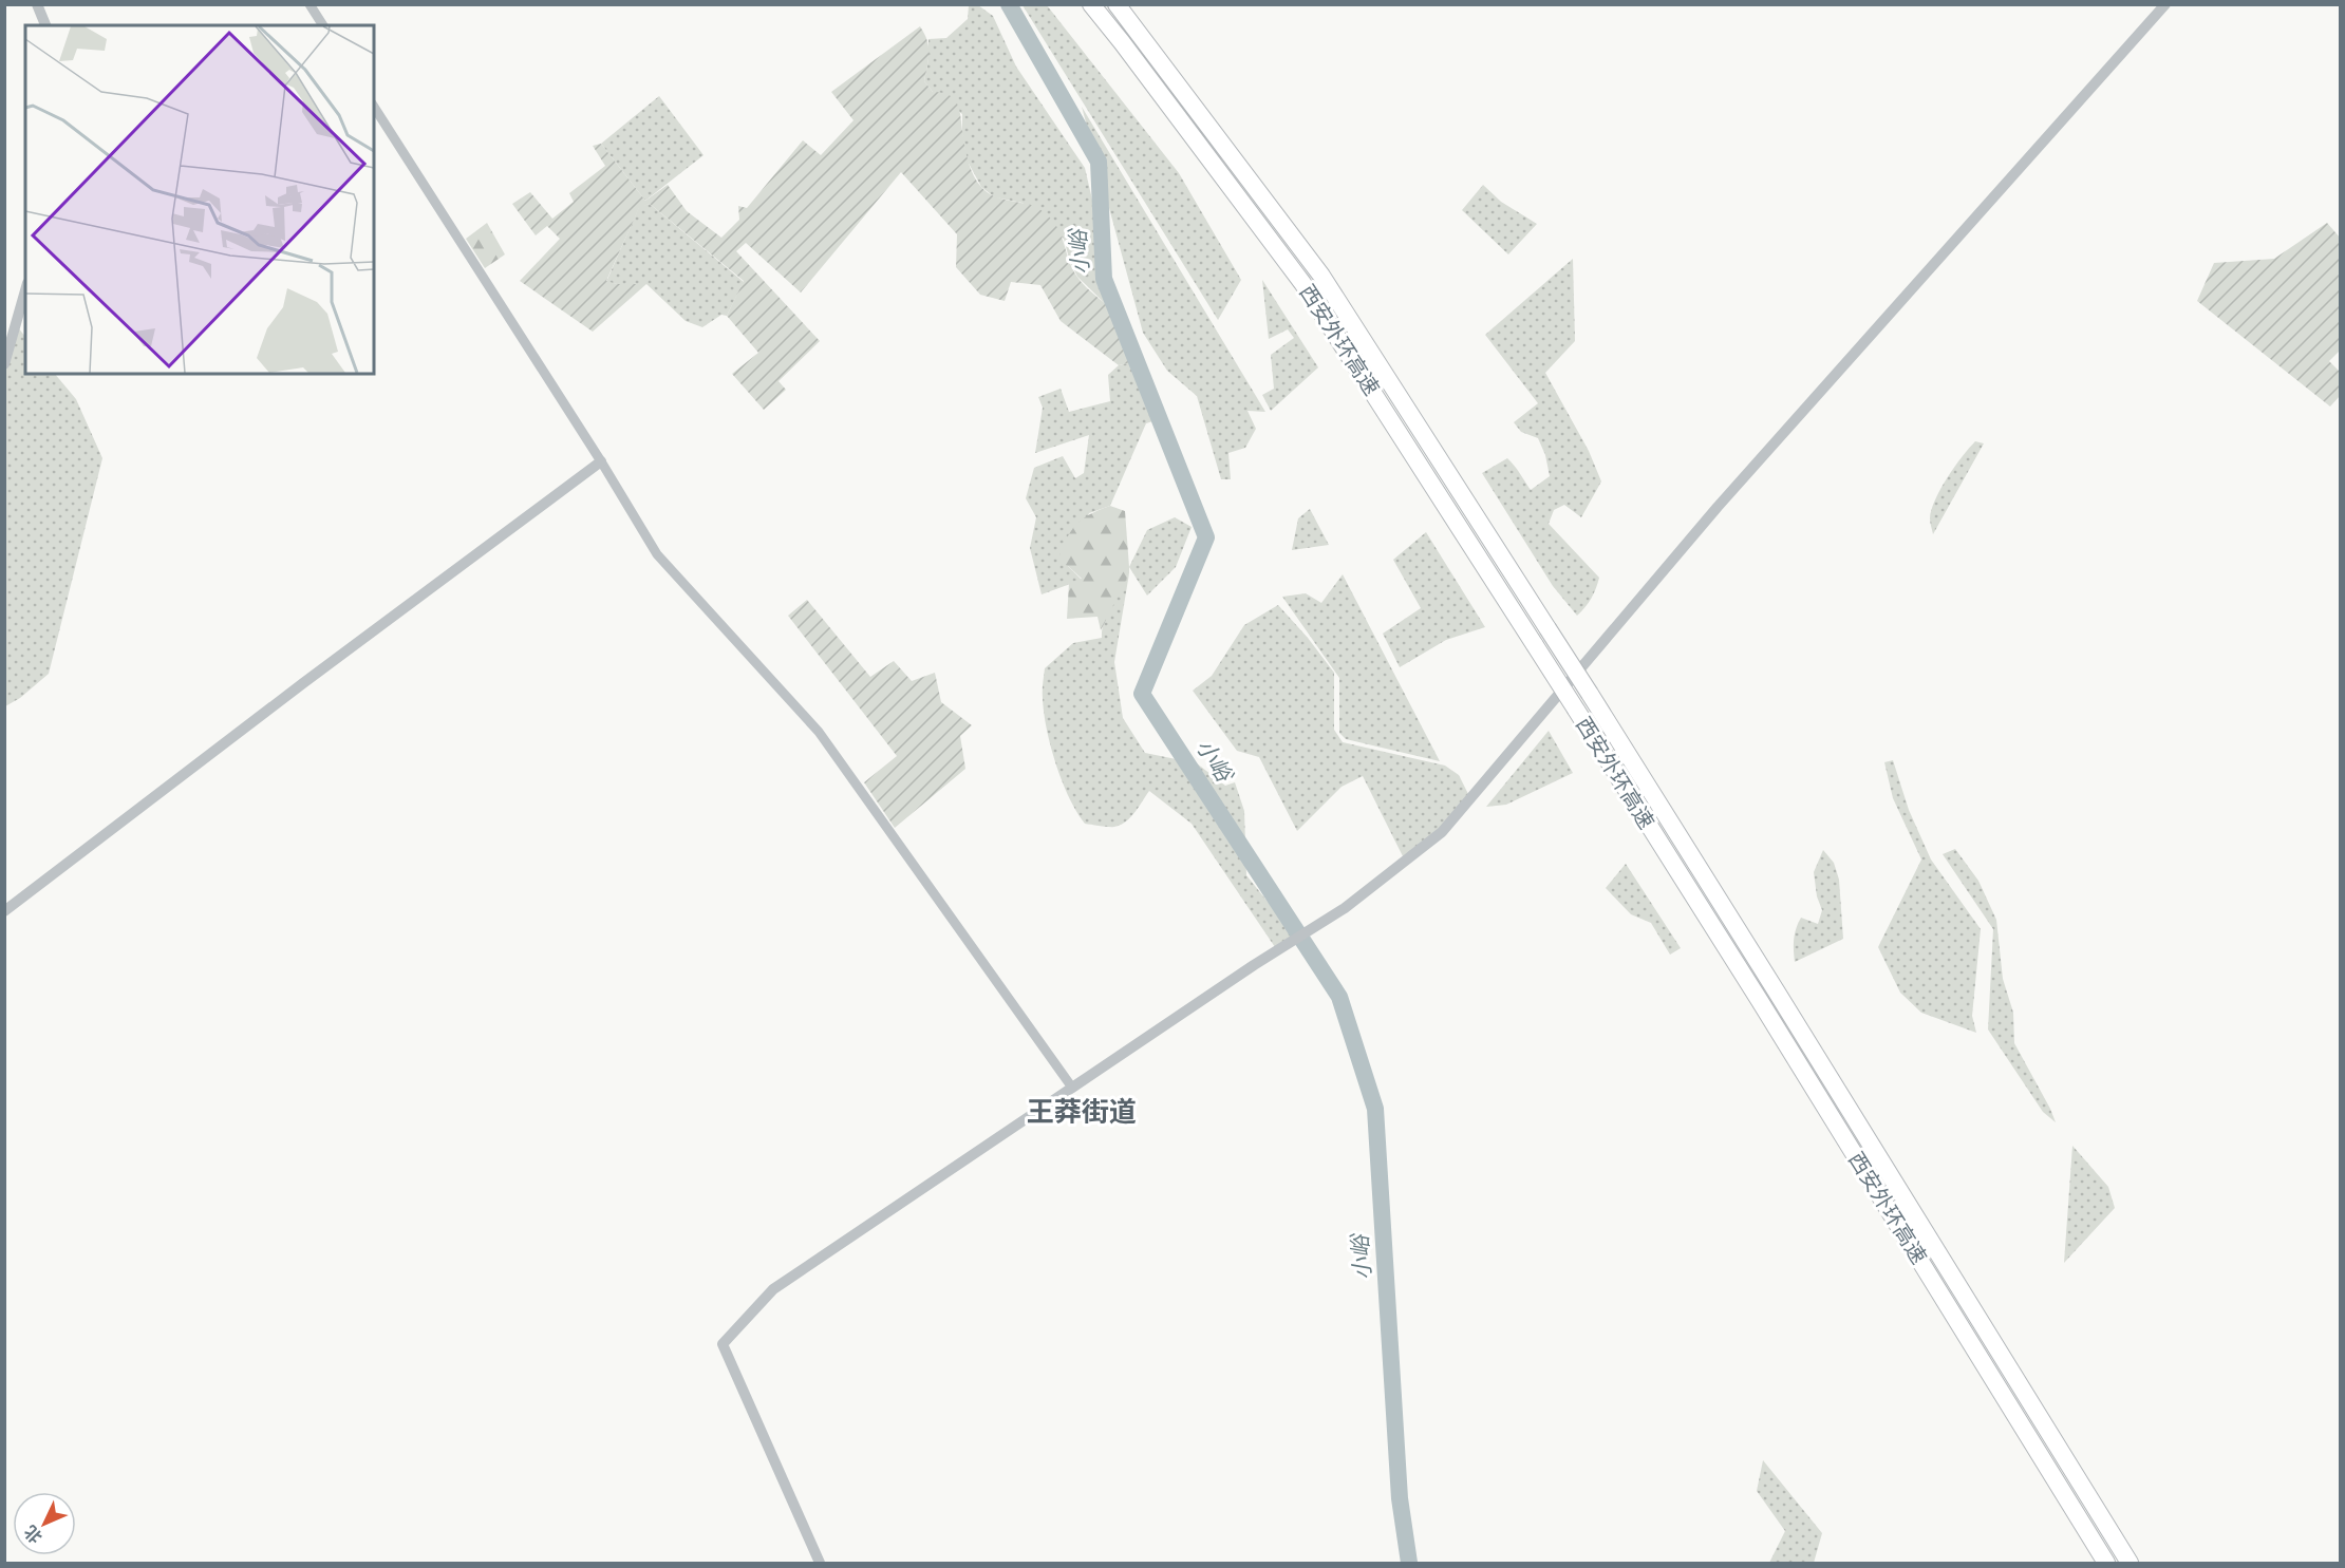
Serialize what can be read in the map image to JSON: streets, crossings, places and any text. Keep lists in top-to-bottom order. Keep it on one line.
{"streets":{"highway":["西安外环高速"]},"districts":["王莽街道"],"water":["小峪"],"north":"bottom left"}
